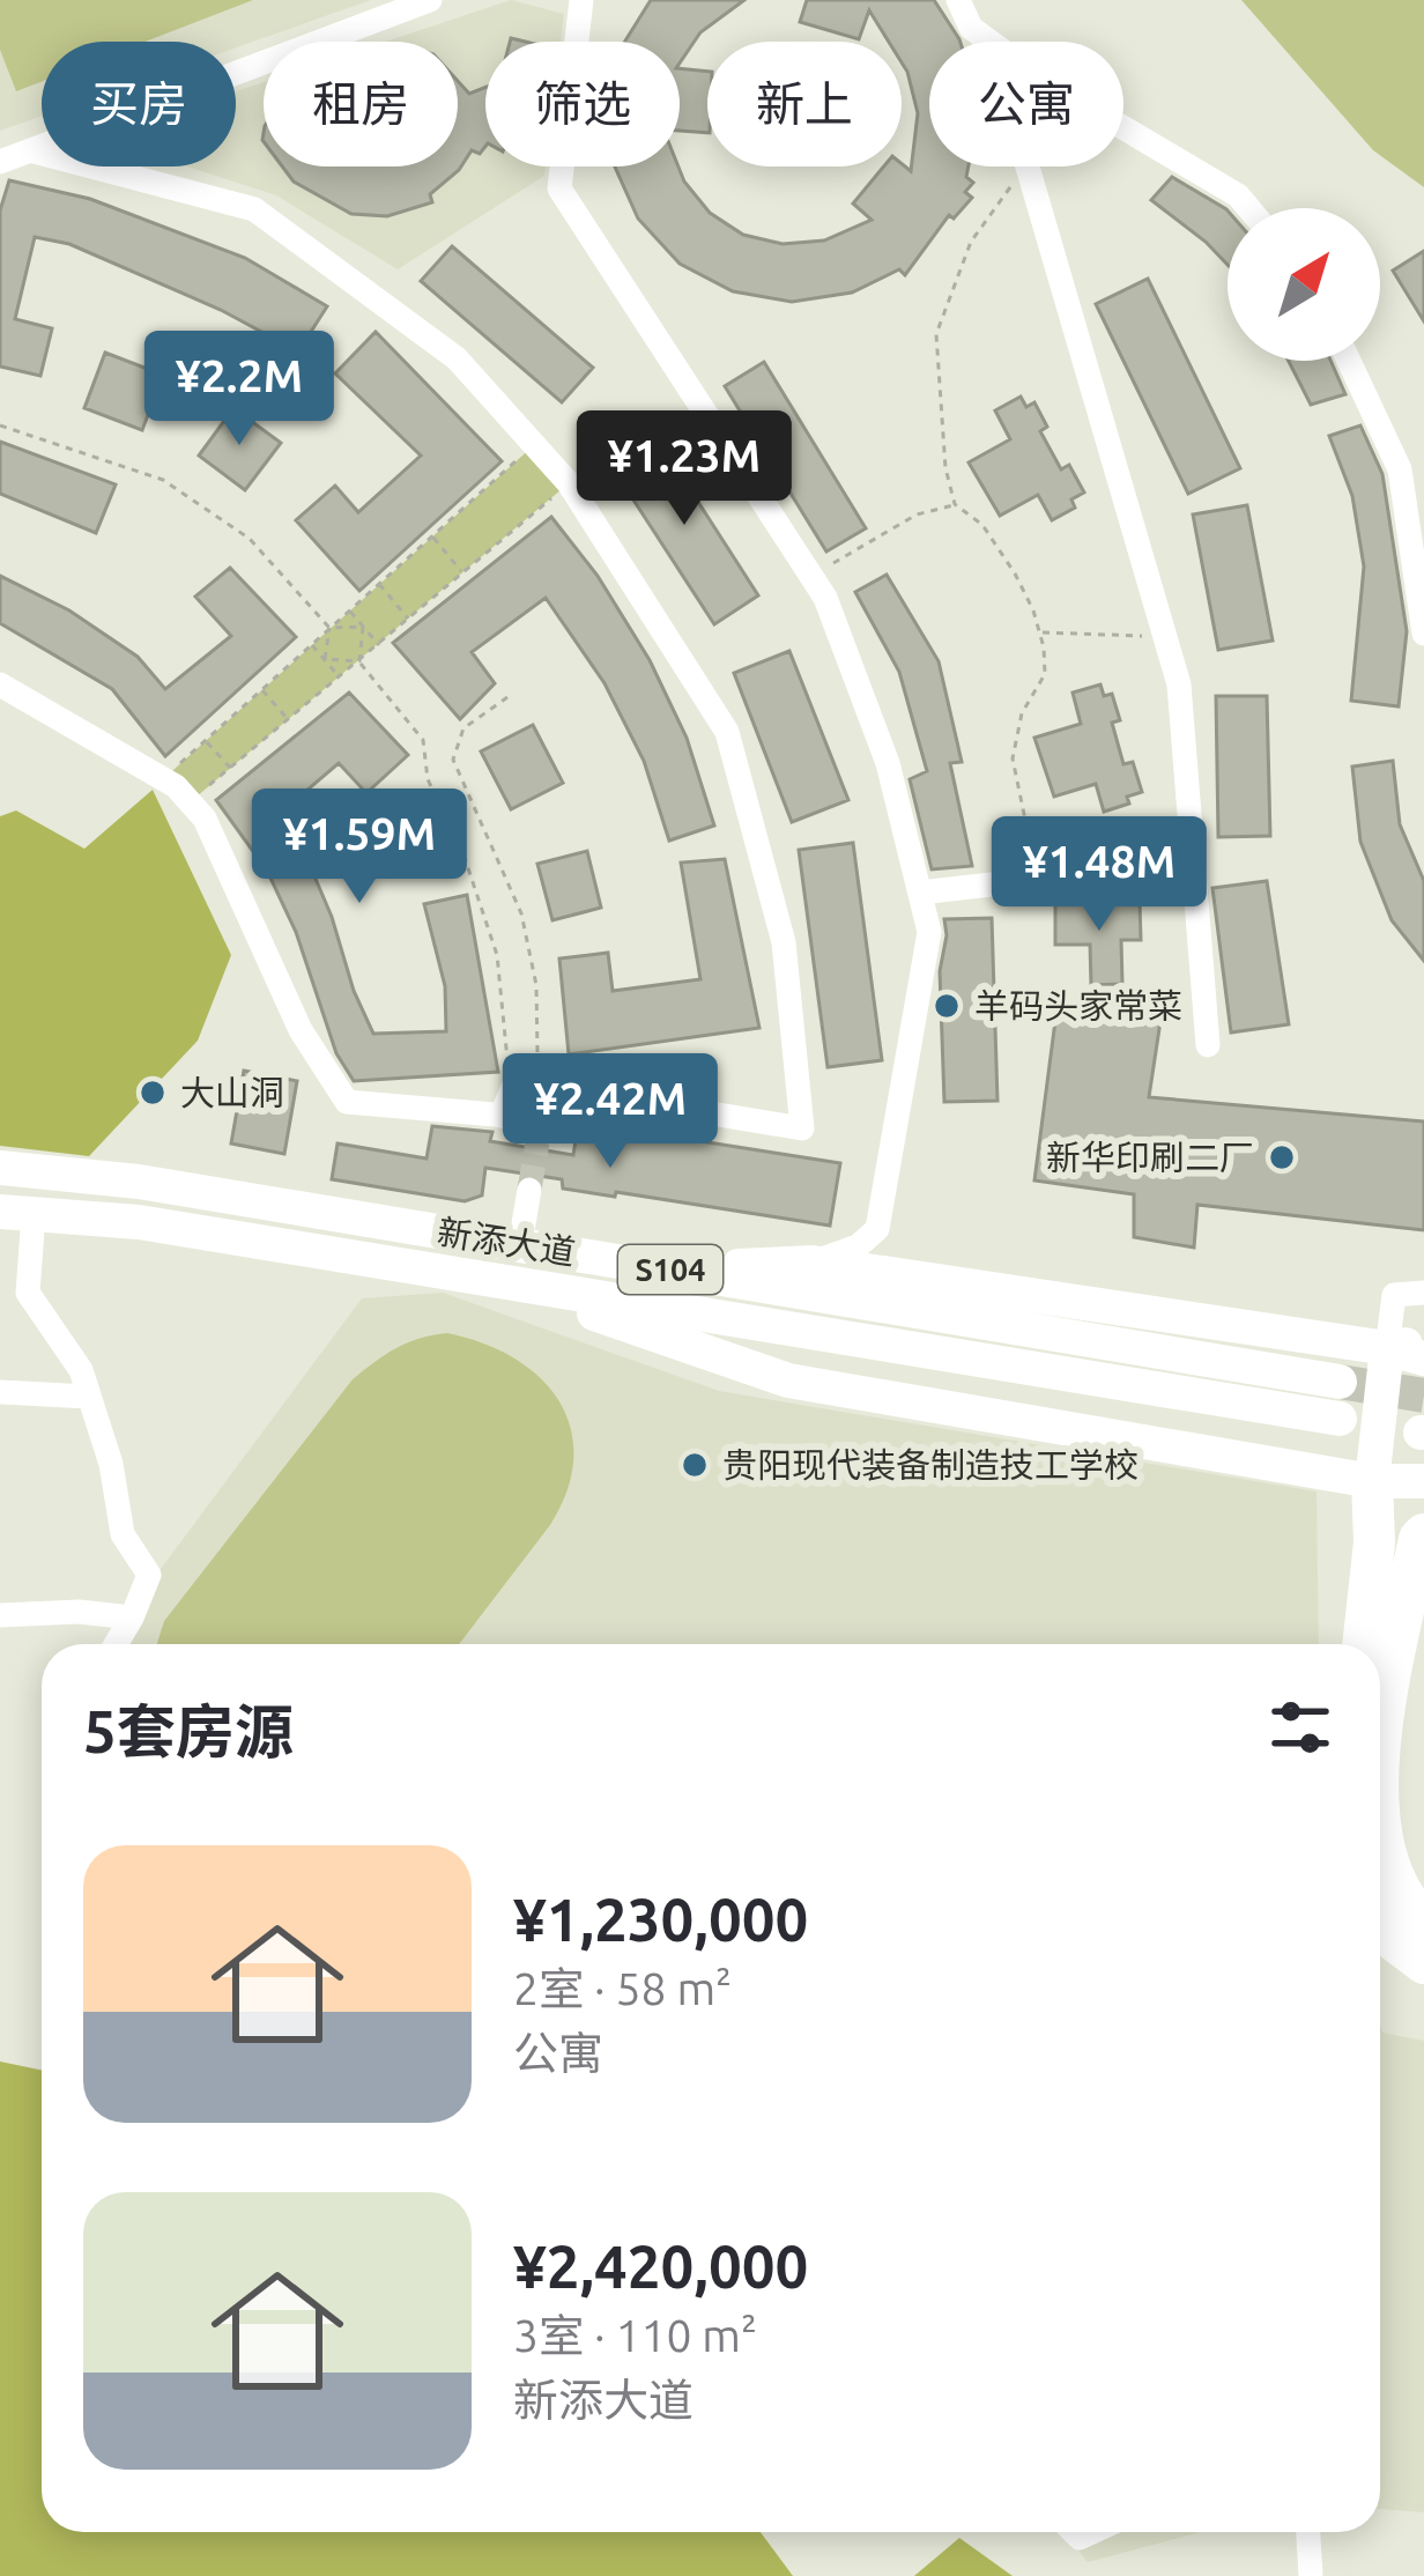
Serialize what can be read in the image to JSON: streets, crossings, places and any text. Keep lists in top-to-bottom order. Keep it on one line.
{"streets":{"main road":["新添大道","S104"]},"places":["羊码头家常菜","大山洞","新华印刷二厂","贵阳现代装备制造技工学校"],"north":"top right","page":{"chip":["买房","租房","筛选","新上","公寓"],"price":["¥2.2M","¥1.23M","¥1.59M","¥1.48M","¥2.42M"],"heading":"5套房源","list":[{"name":"¥1,230,000","note":"2室 · 58 m² · 公寓"},{"name":"¥2,420,000","note":"3室 · 110 m² · 新添大道"}]}}
